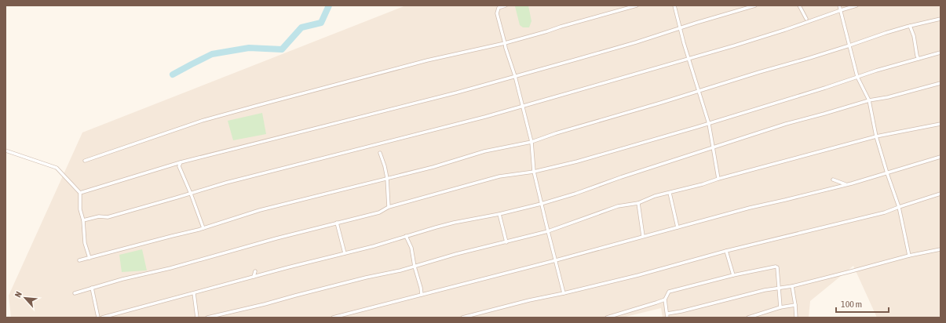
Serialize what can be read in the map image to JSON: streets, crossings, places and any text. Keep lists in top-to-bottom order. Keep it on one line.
{"scale_bar":"100 m","north":"top left"}
